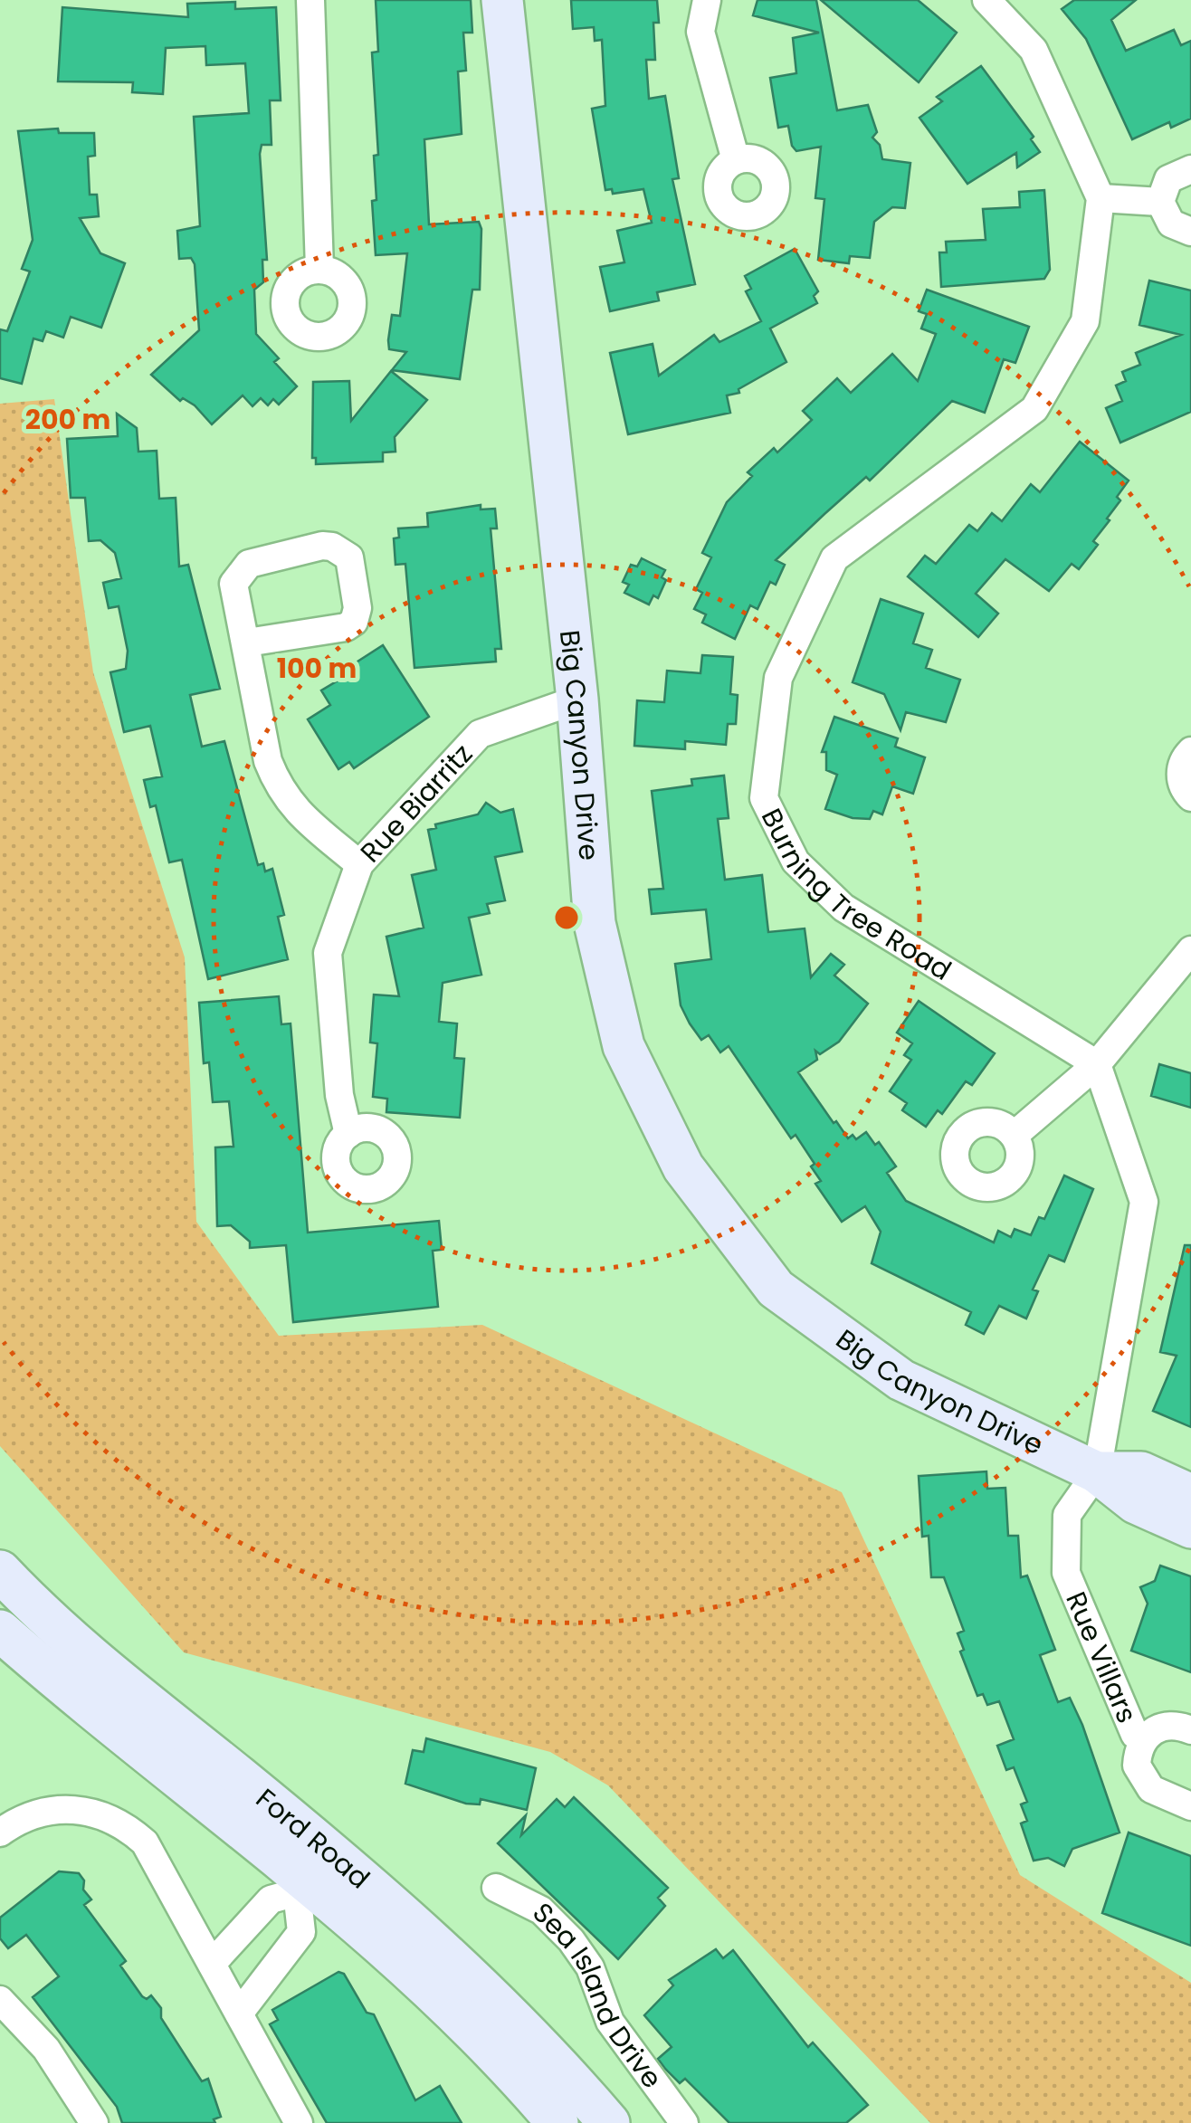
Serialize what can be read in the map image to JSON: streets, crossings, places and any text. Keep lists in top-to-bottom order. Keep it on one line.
{"streets":{"street":["Big Canyon Drive","Rue Biarritz","Burning Tree Road","Rue Villars","Ford Road","Sea Island Drive"]},"crossings":[["Big Canyon Drive","Rue Biarritz"],["Big Canyon Drive","Rue Villars"]],"rings":["200 m","100 m"]}
